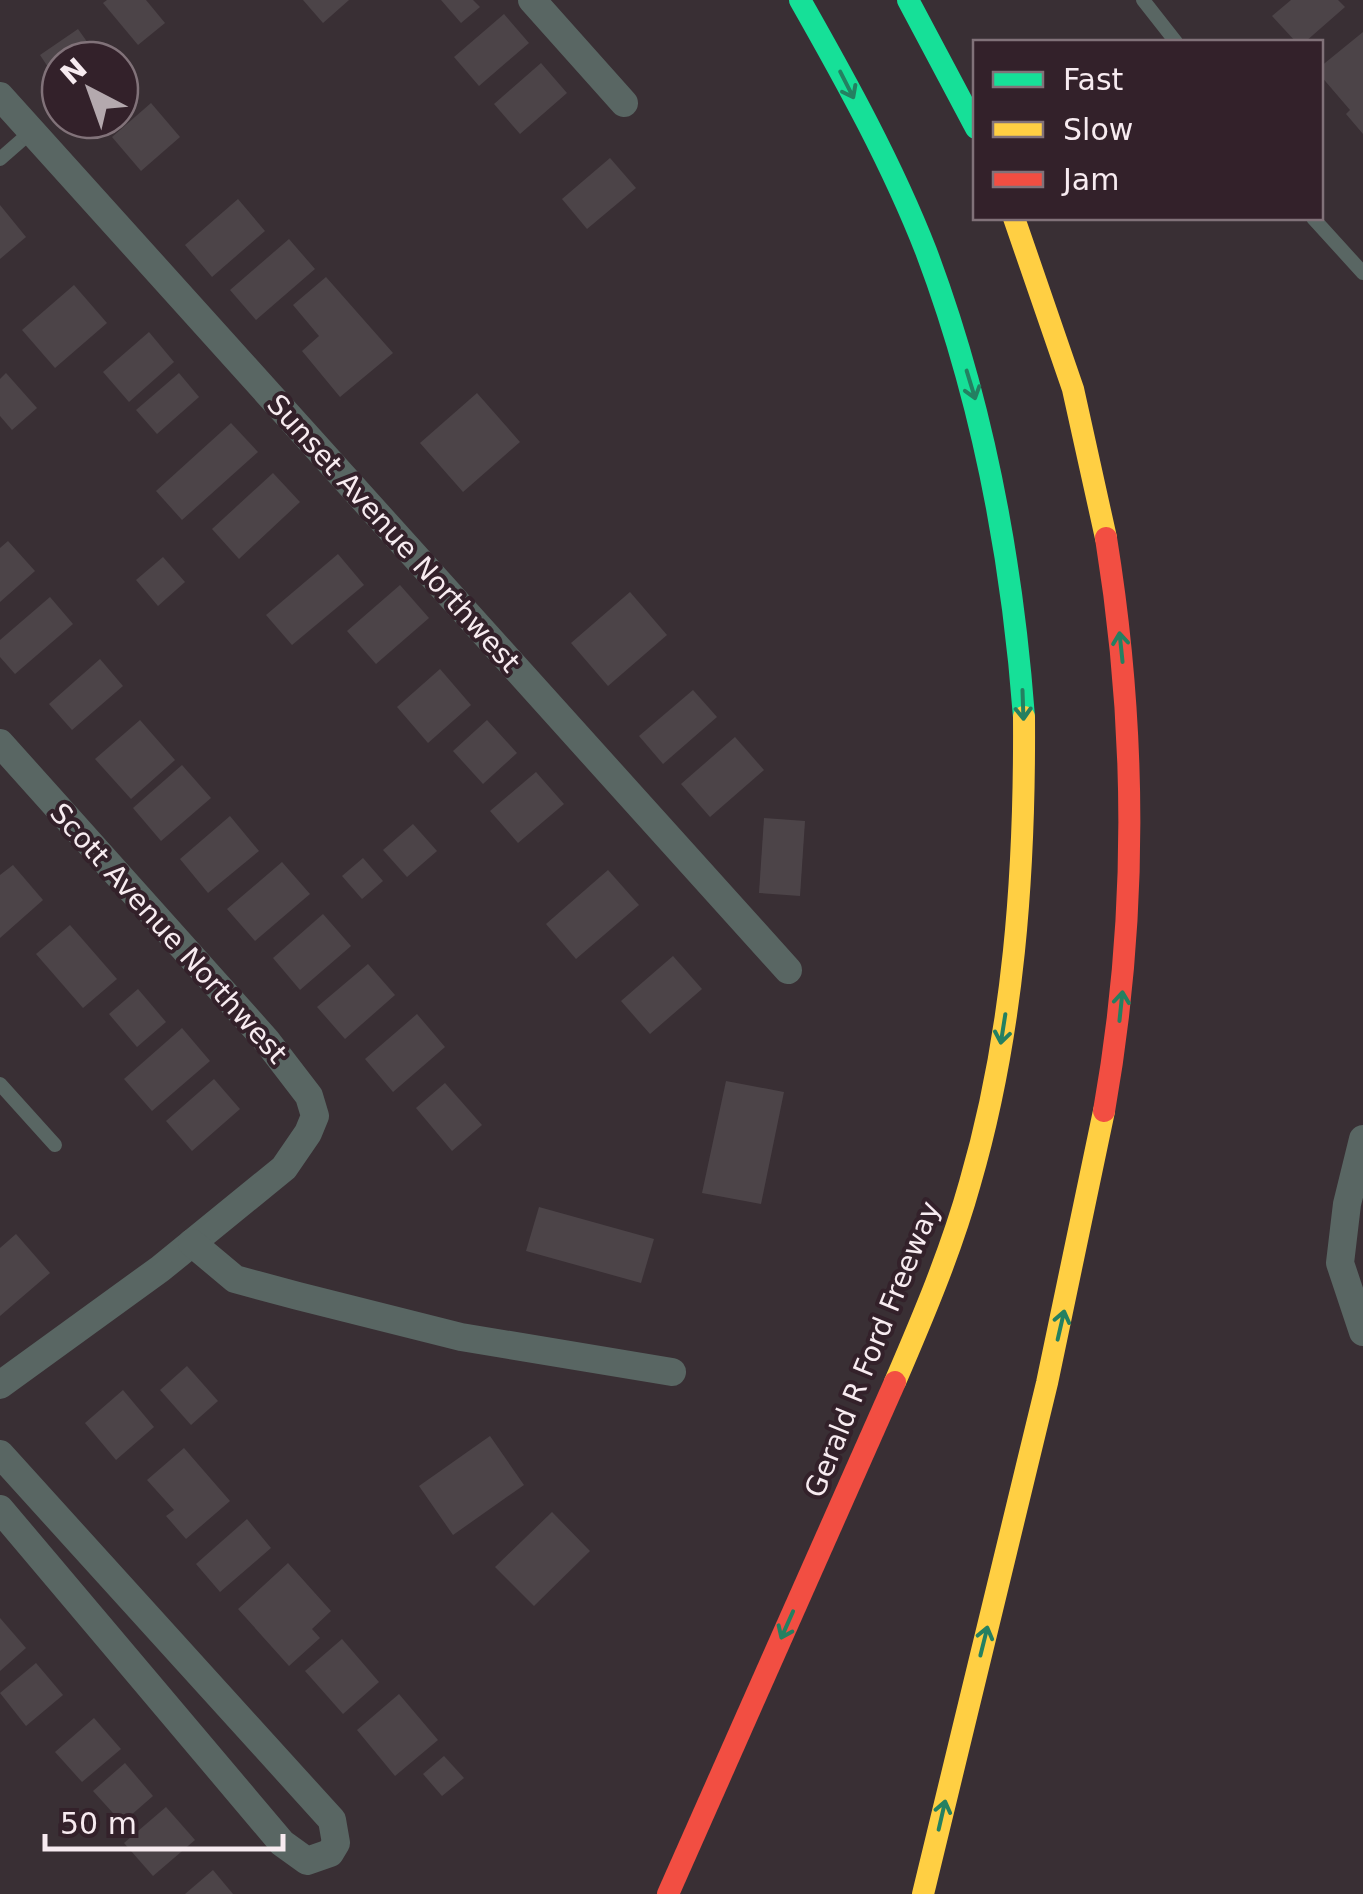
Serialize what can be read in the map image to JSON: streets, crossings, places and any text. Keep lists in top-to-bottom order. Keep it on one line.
{"streets":{"highway":["Gerald R Ford Freeway"],"street":["Sunset Avenue Northwest","Scott Avenue Northwest"]},"legend":["Fast","Slow","Jam"],"scale_bar":"50 m","north":"top left"}
